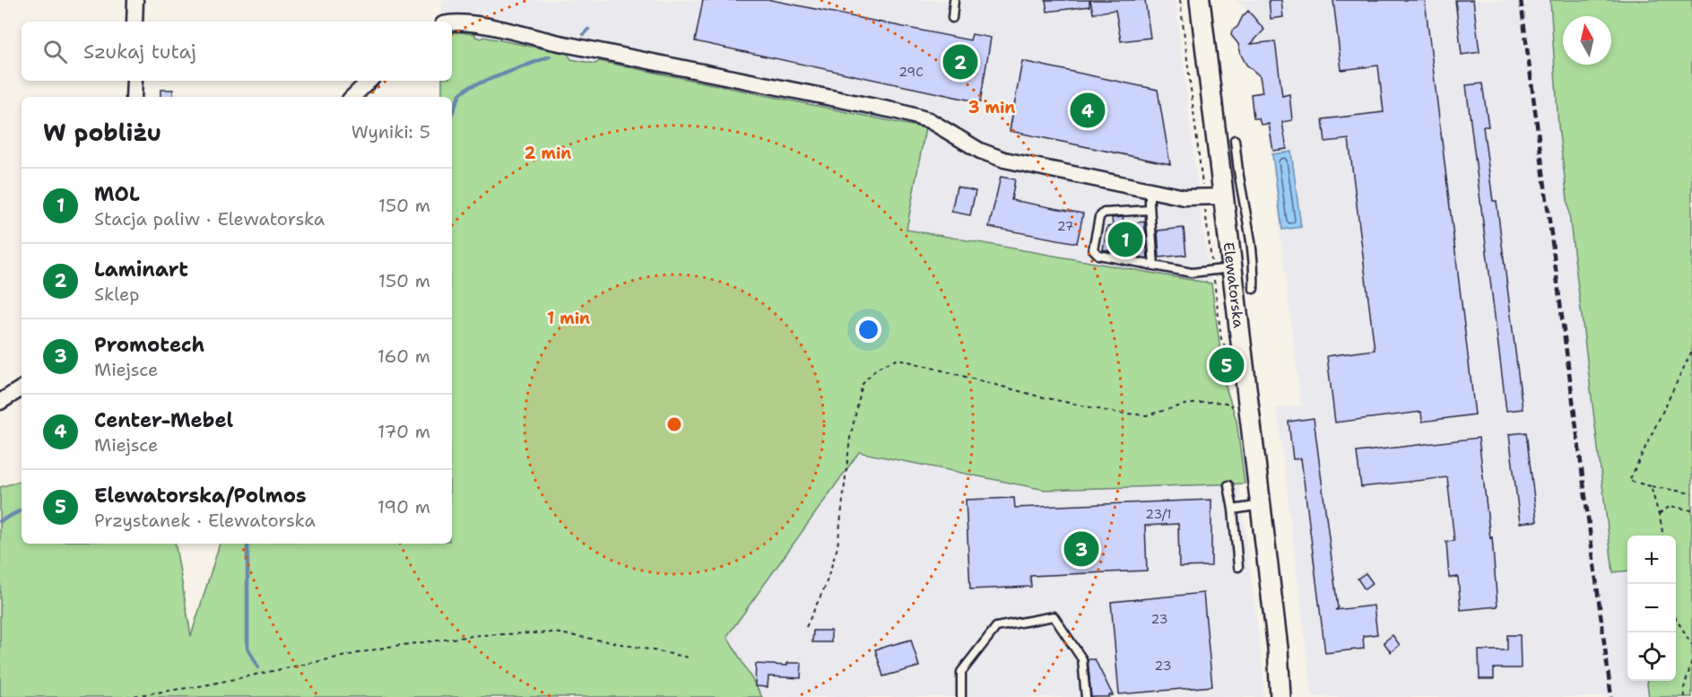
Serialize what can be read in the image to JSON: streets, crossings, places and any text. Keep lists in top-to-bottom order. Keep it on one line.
{"streets":{"street":["Elewatorska"]},"house_numbers":["29C","27","23/1","23","23"],"north":"top","page":{"search":"Szukaj tutaj","pins":["2","4","1","5","3"],"heading":["W pobliżu","Wyniki: 5"],"list":[{"mark":"1","name":"MOL","note":"Stacja paliw · Elewatorska","value":"150 m"},{"mark":"2","name":"Laminart","note":"Sklep","value":"150 m"},{"mark":"3","name":"Promotech","note":"Miejsce","value":"160 m"},{"mark":"4","name":"Center-Mebel","note":"Miejsce","value":"170 m"},{"mark":"5","name":"Elewatorska/Polmos","note":"Przystanek · Elewatorska","value":"190 m"}],"map_buttons":["+","−"]},"rings":["3 min","2 min","1 min"]}
